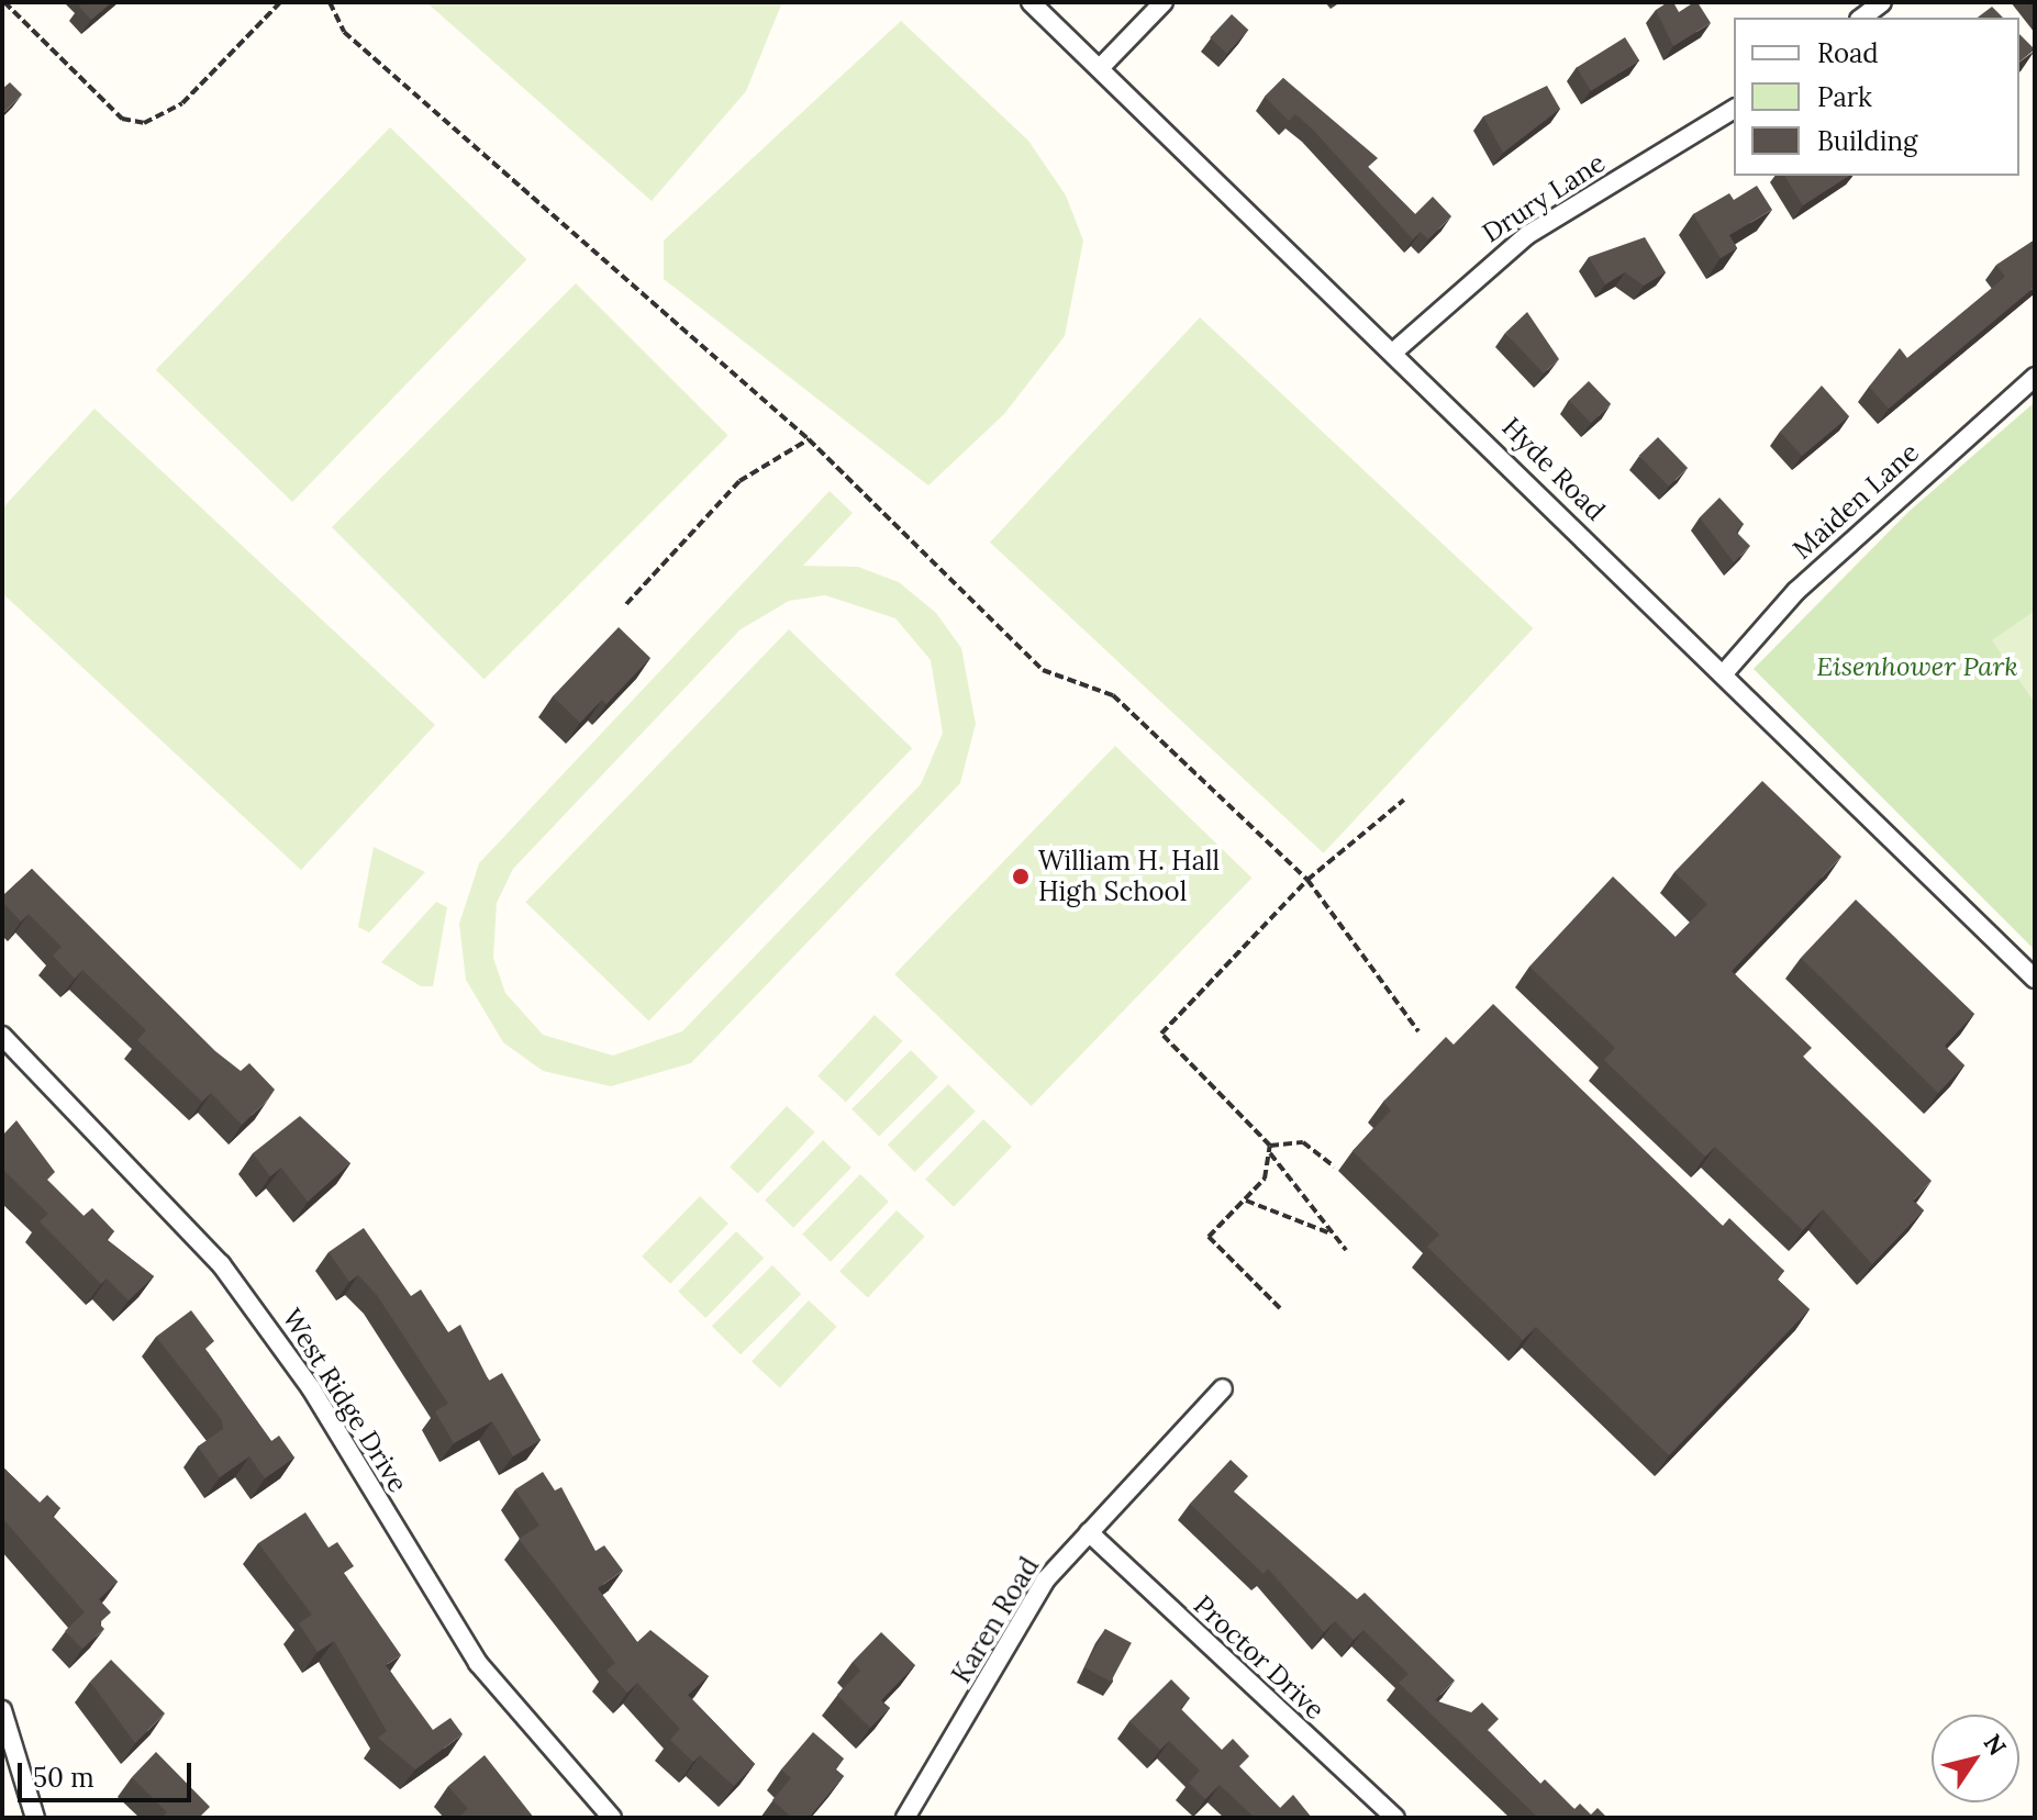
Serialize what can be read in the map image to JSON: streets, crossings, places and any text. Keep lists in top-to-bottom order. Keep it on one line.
{"streets":{"street":["Drury Lane","Hyde Road","Maiden Lane","West Ridge Drive","Karen Road","Proctor Drive"]},"crossings":[["Drury Lane","Hyde Road"],["Hyde Road","Maiden Lane"],["Karen Road","Proctor Drive"]],"parks":["Eisenhower Park"],"places":["William H. Hall High School"],"legend":["Road","Park","Building"],"scale_bar":"50 m","north":"top right"}
